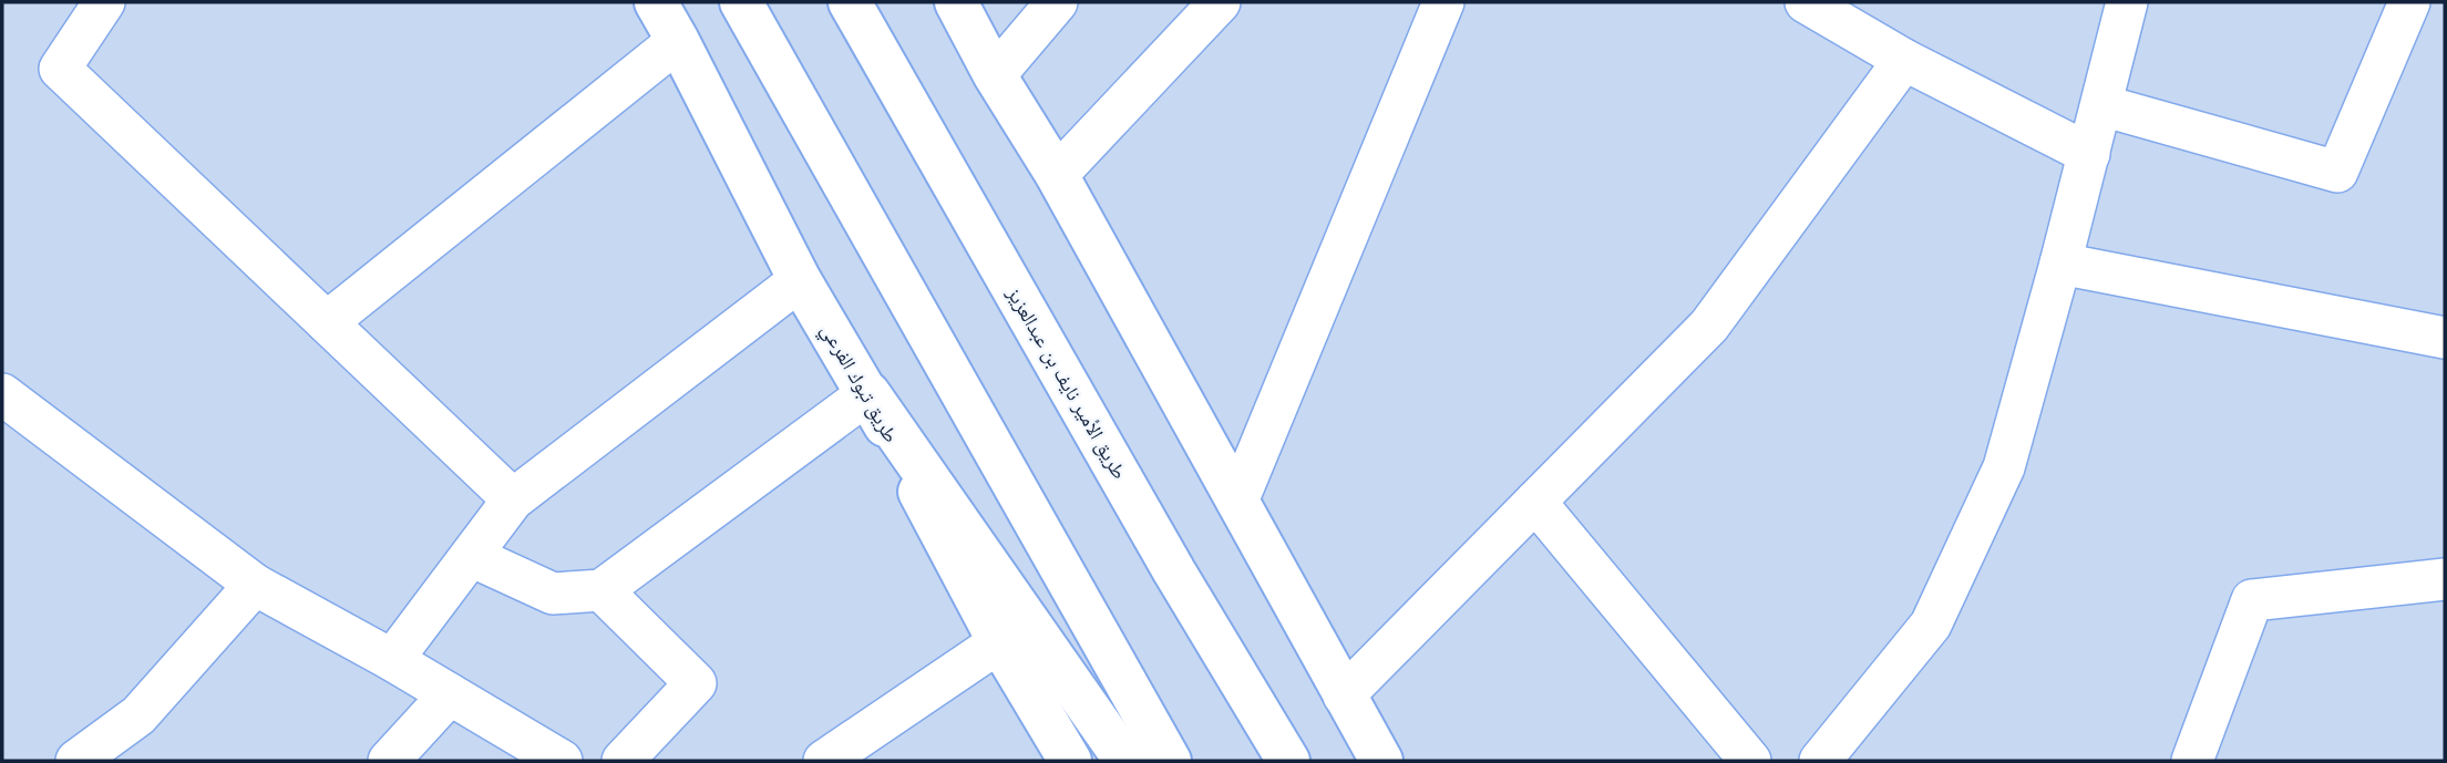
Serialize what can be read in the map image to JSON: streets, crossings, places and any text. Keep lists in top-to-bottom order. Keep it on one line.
{"streets":{"main road":["طريق تبوك الفرعي","طريق الأمير نايف بن عبدالعزيز"]}}
